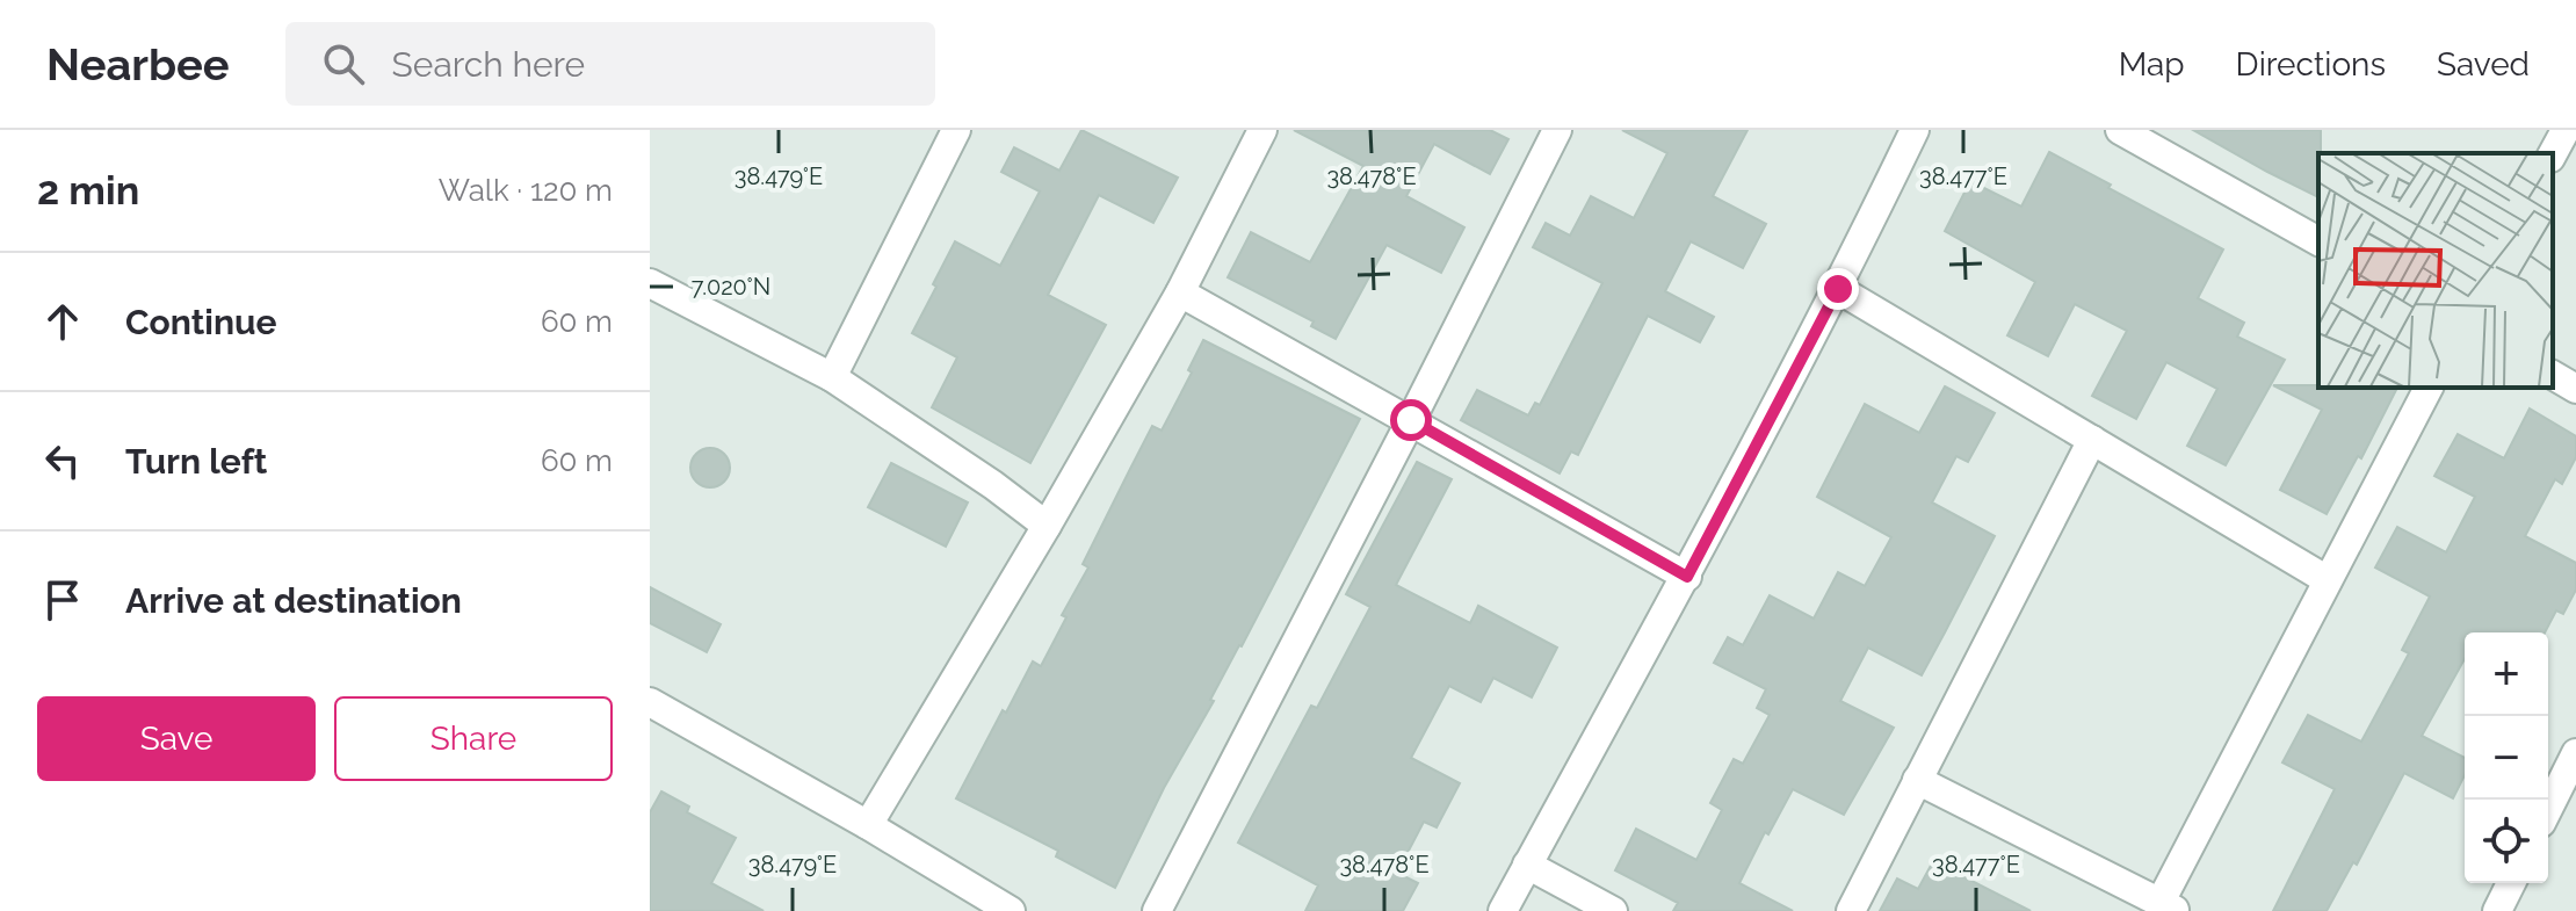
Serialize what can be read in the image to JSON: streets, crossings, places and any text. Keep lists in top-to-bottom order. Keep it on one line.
{"page":{"header":"Nearbee","search":"Search here","nav":["Map","Directions","Saved"],"heading":["2 min","Walk · 120 m"],"list":[["Continue","60 m"],["Turn left","60 m"],"Arrive at destination"],"map_buttons":["+","−"],"buttons":["Save","Share"]},"coordinates":["38.479°E","38.478°E","38.477°E","7.020°N"]}
